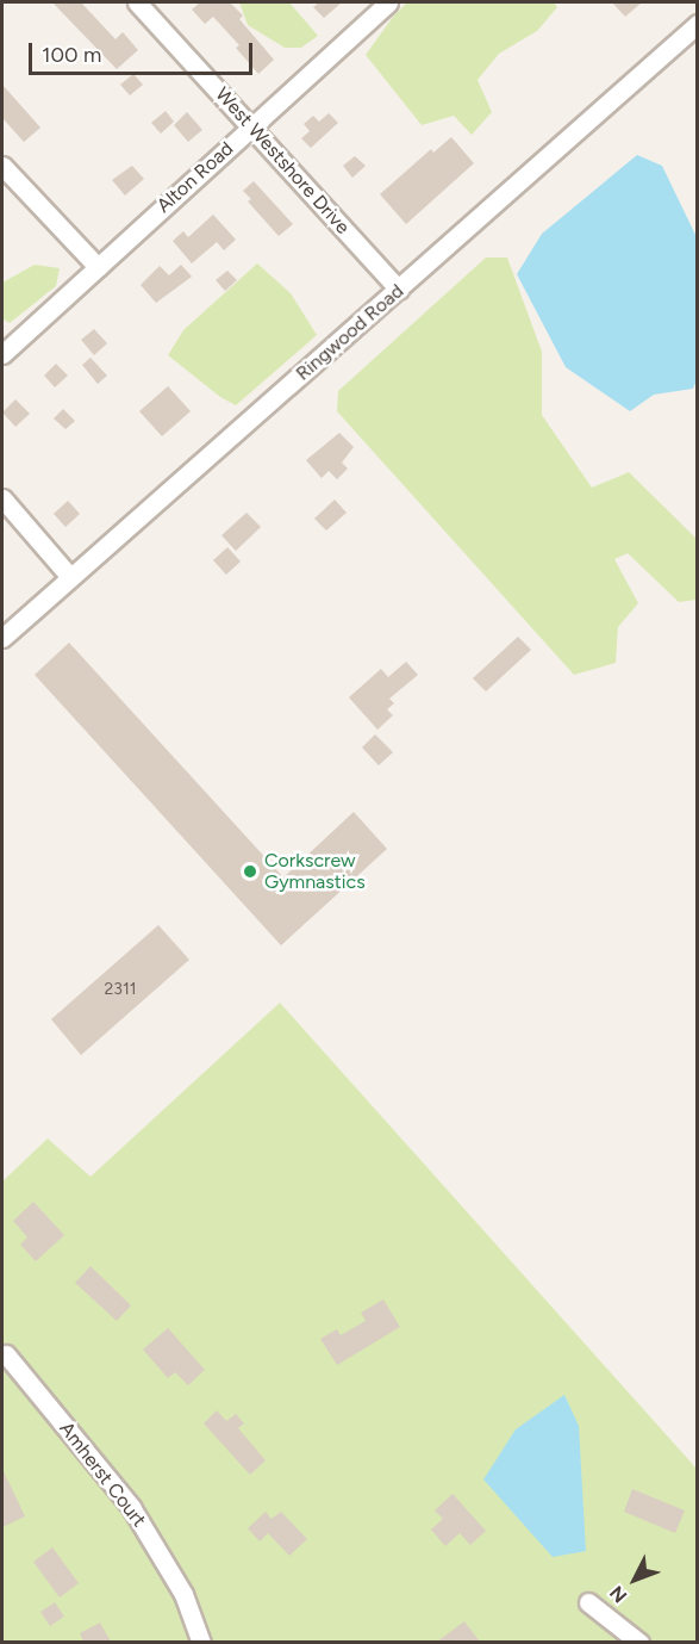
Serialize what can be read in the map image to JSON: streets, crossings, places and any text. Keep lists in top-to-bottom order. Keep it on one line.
{"streets":{"street":["West Westshore Drive","Alton Road","Ringwood Road","Amherst Court"]},"crossings":[["West Westshore Drive","Alton Road"],["West Westshore Drive","Ringwood Road"]],"places":["Corkscrew Gymnastics"],"house_numbers":["2311"],"scale_bar":"100 m","north":"bottom left"}
